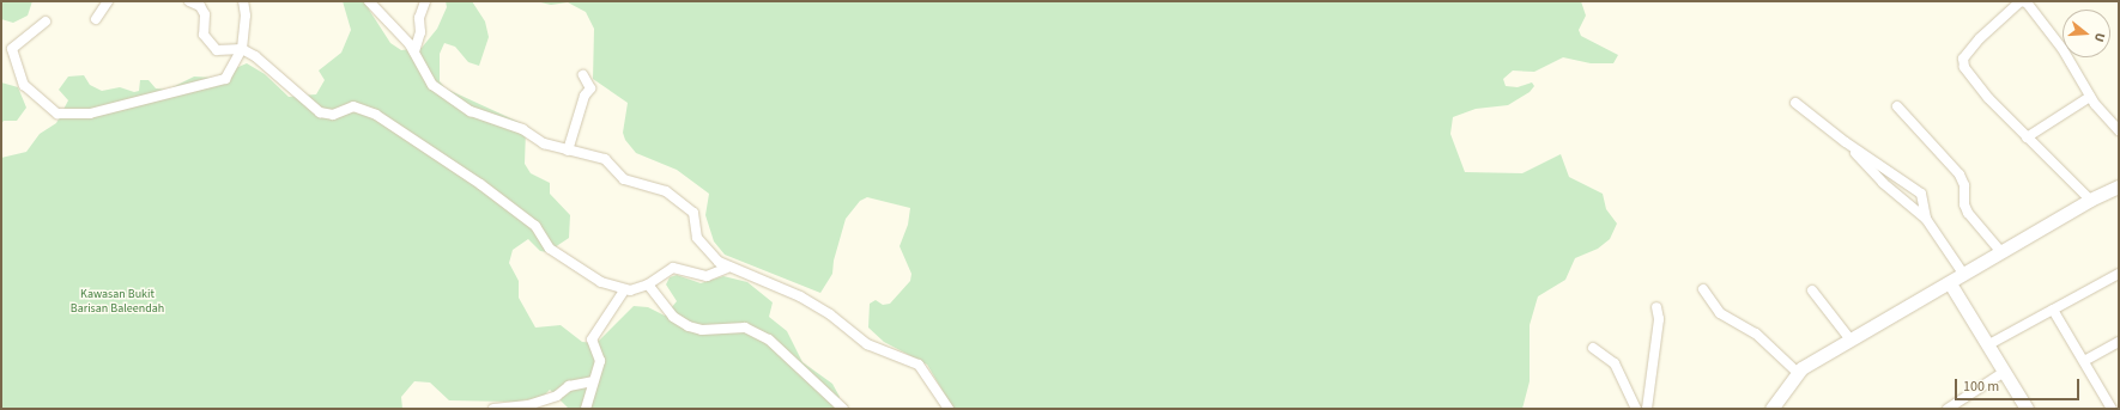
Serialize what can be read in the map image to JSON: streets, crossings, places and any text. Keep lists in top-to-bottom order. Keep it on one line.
{"parks":["Kawasan Bukit Barisan Baleendah"],"scale_bar":"100 m","north":"right"}
